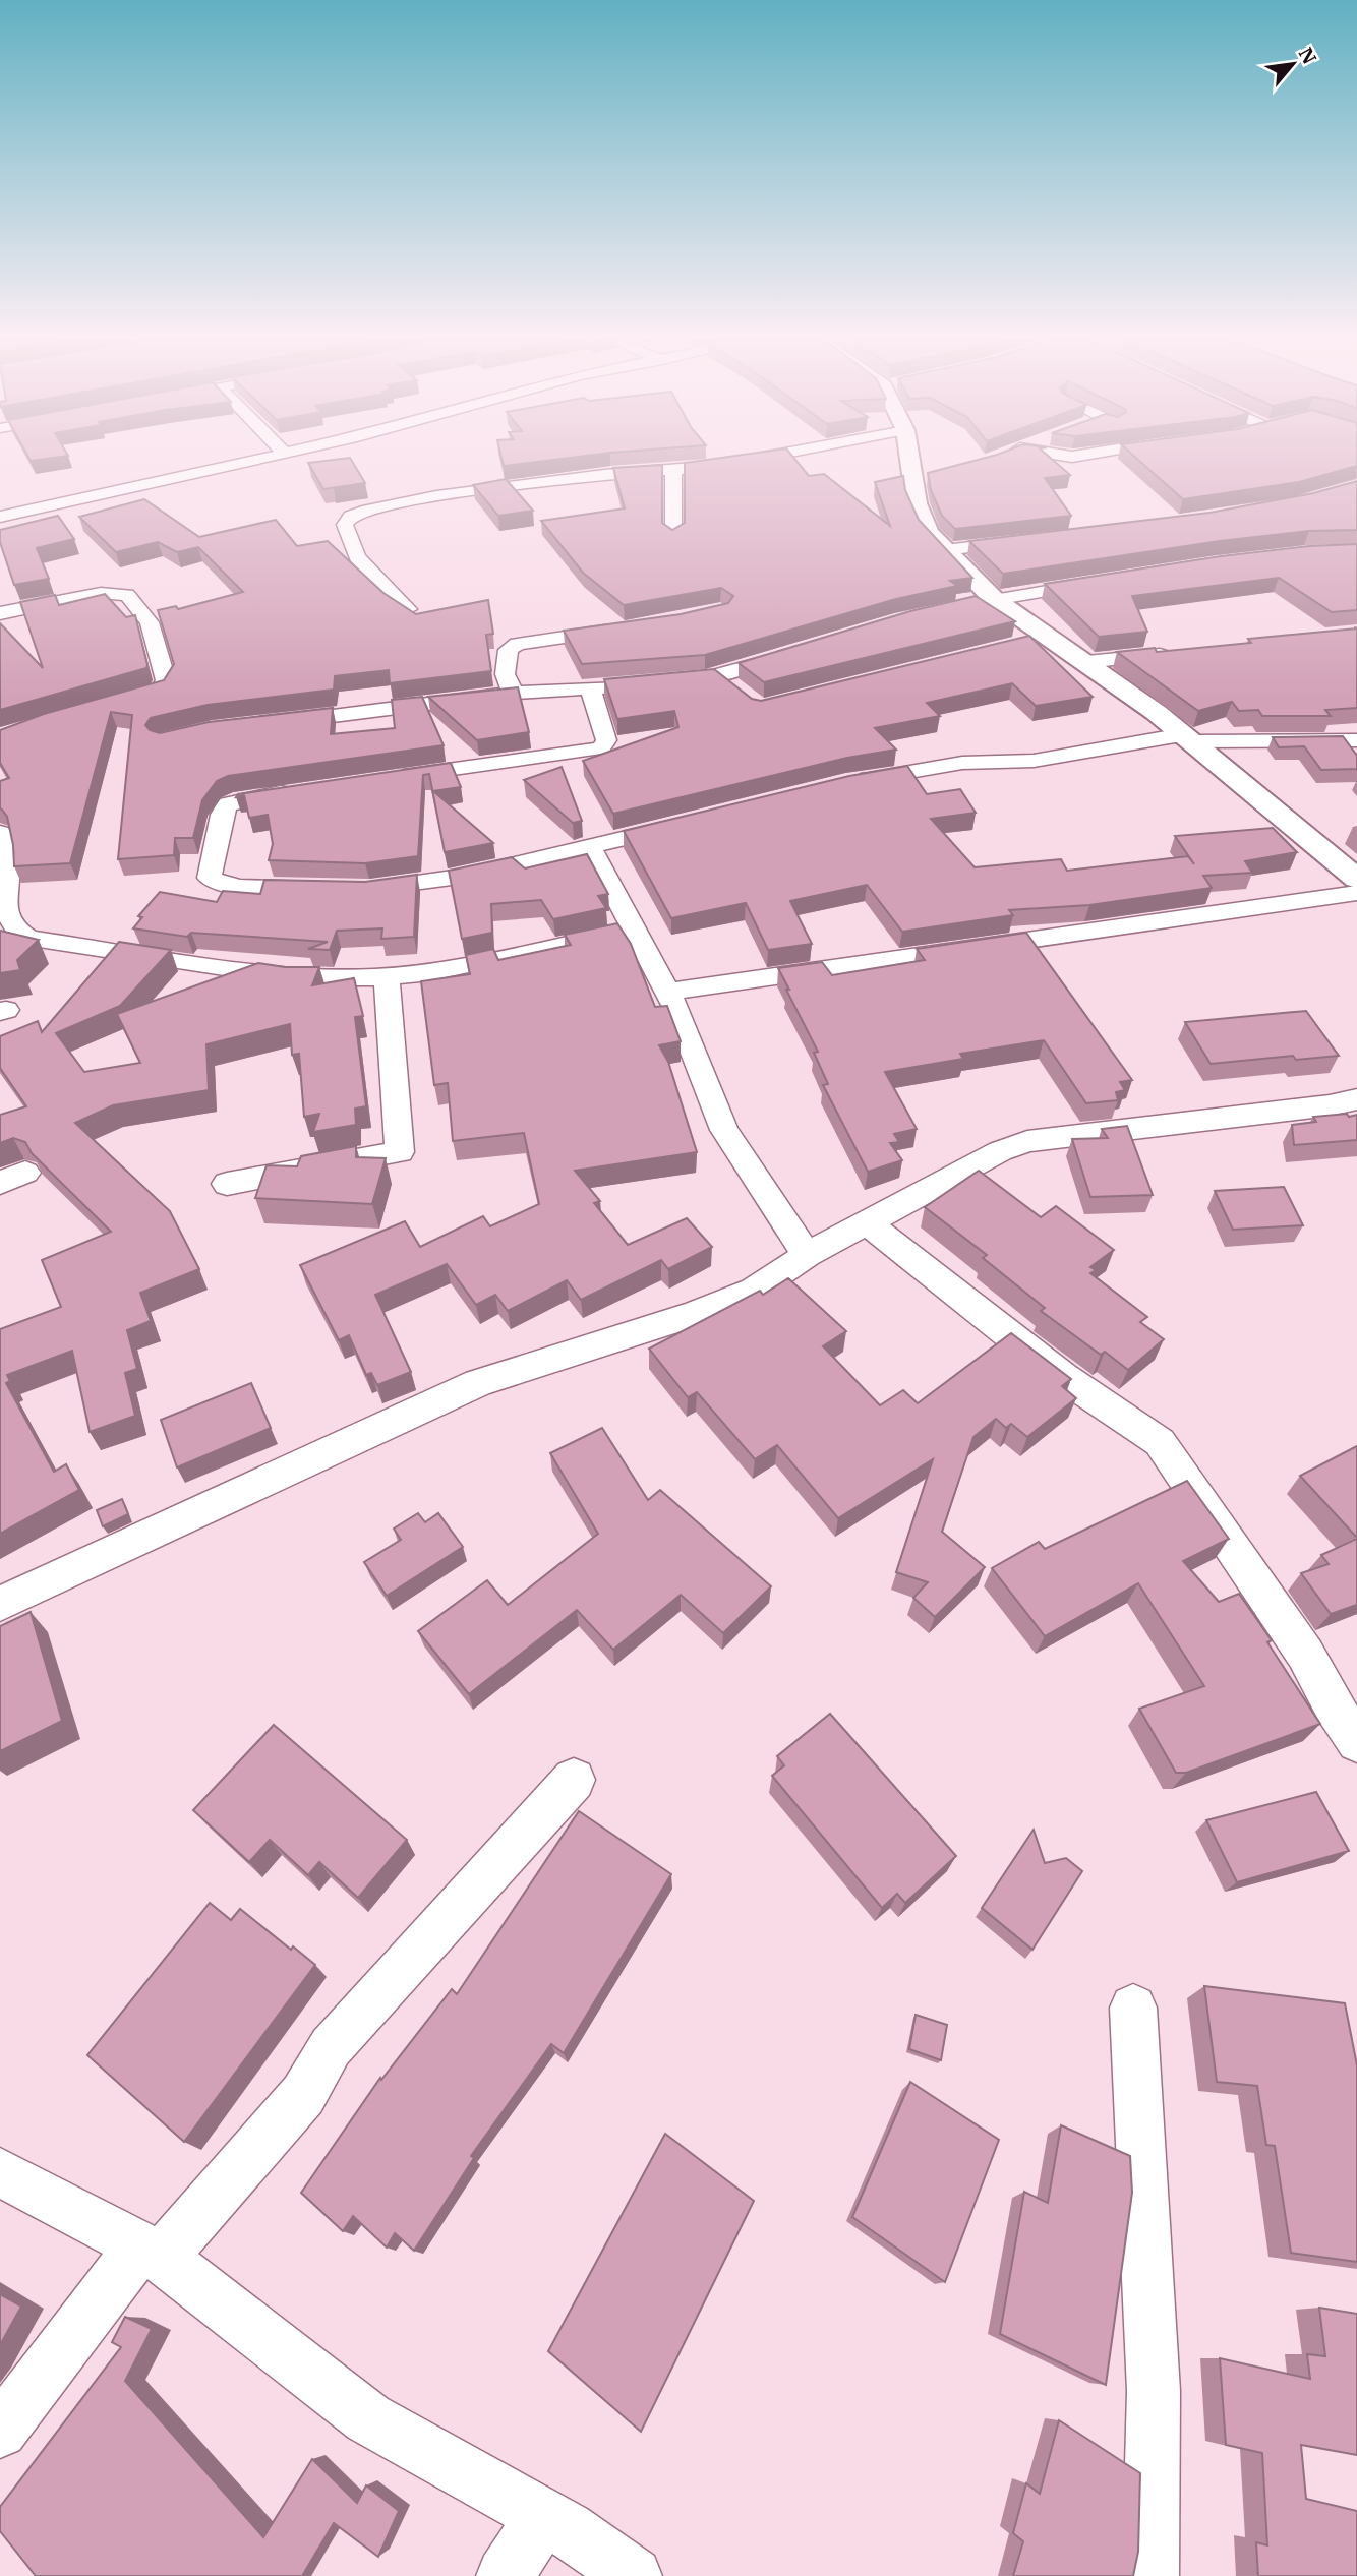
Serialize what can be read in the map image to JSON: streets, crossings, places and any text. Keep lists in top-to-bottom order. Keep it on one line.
{"north":"top right"}
